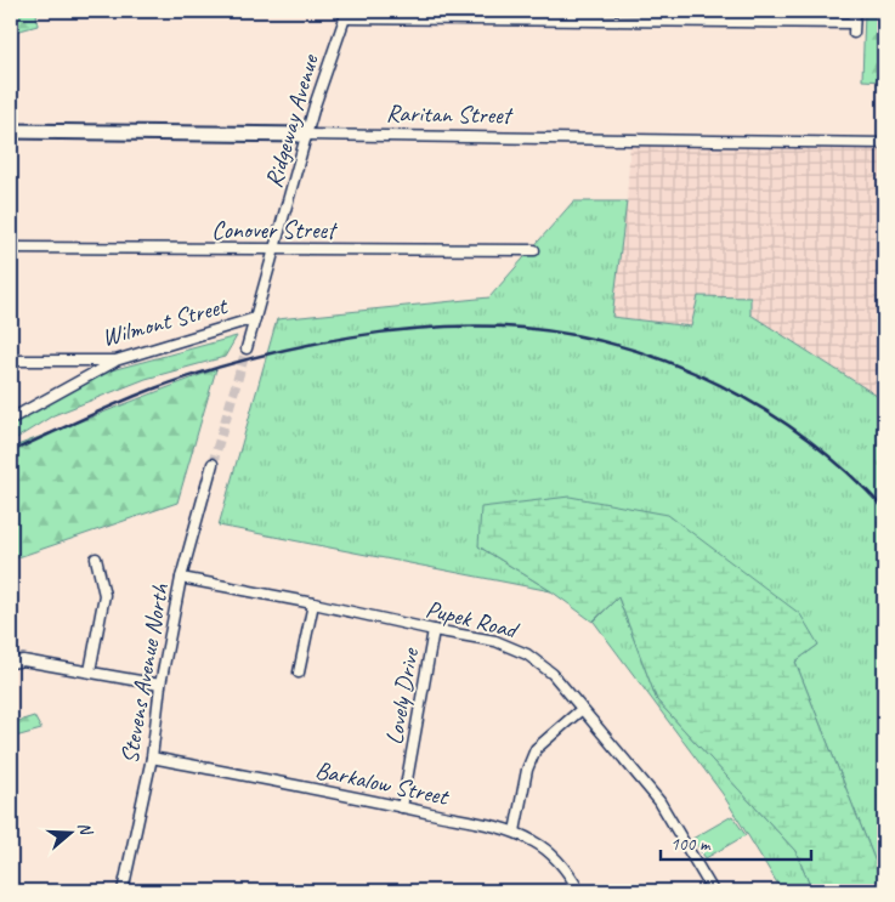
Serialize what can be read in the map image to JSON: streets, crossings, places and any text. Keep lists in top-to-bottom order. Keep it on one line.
{"streets":{"street":["Raritan Street","Ridgeway Avenue","Conover Street","Wilmont Street","Pupek Road","Stevens Avenue North","Lovely Drive","Barkalow Street"]},"crossings":[["Raritan Street","Ridgeway Avenue"],["Ridgeway Avenue","Conover Street"],["Ridgeway Avenue","Wilmont Street"],["Pupek Road","Stevens Avenue North"],["Pupek Road","Lovely Drive"],["Stevens Avenue North","Barkalow Street"],["Lovely Drive","Barkalow Street"]],"scale_bar":"100 m","north":"right"}
